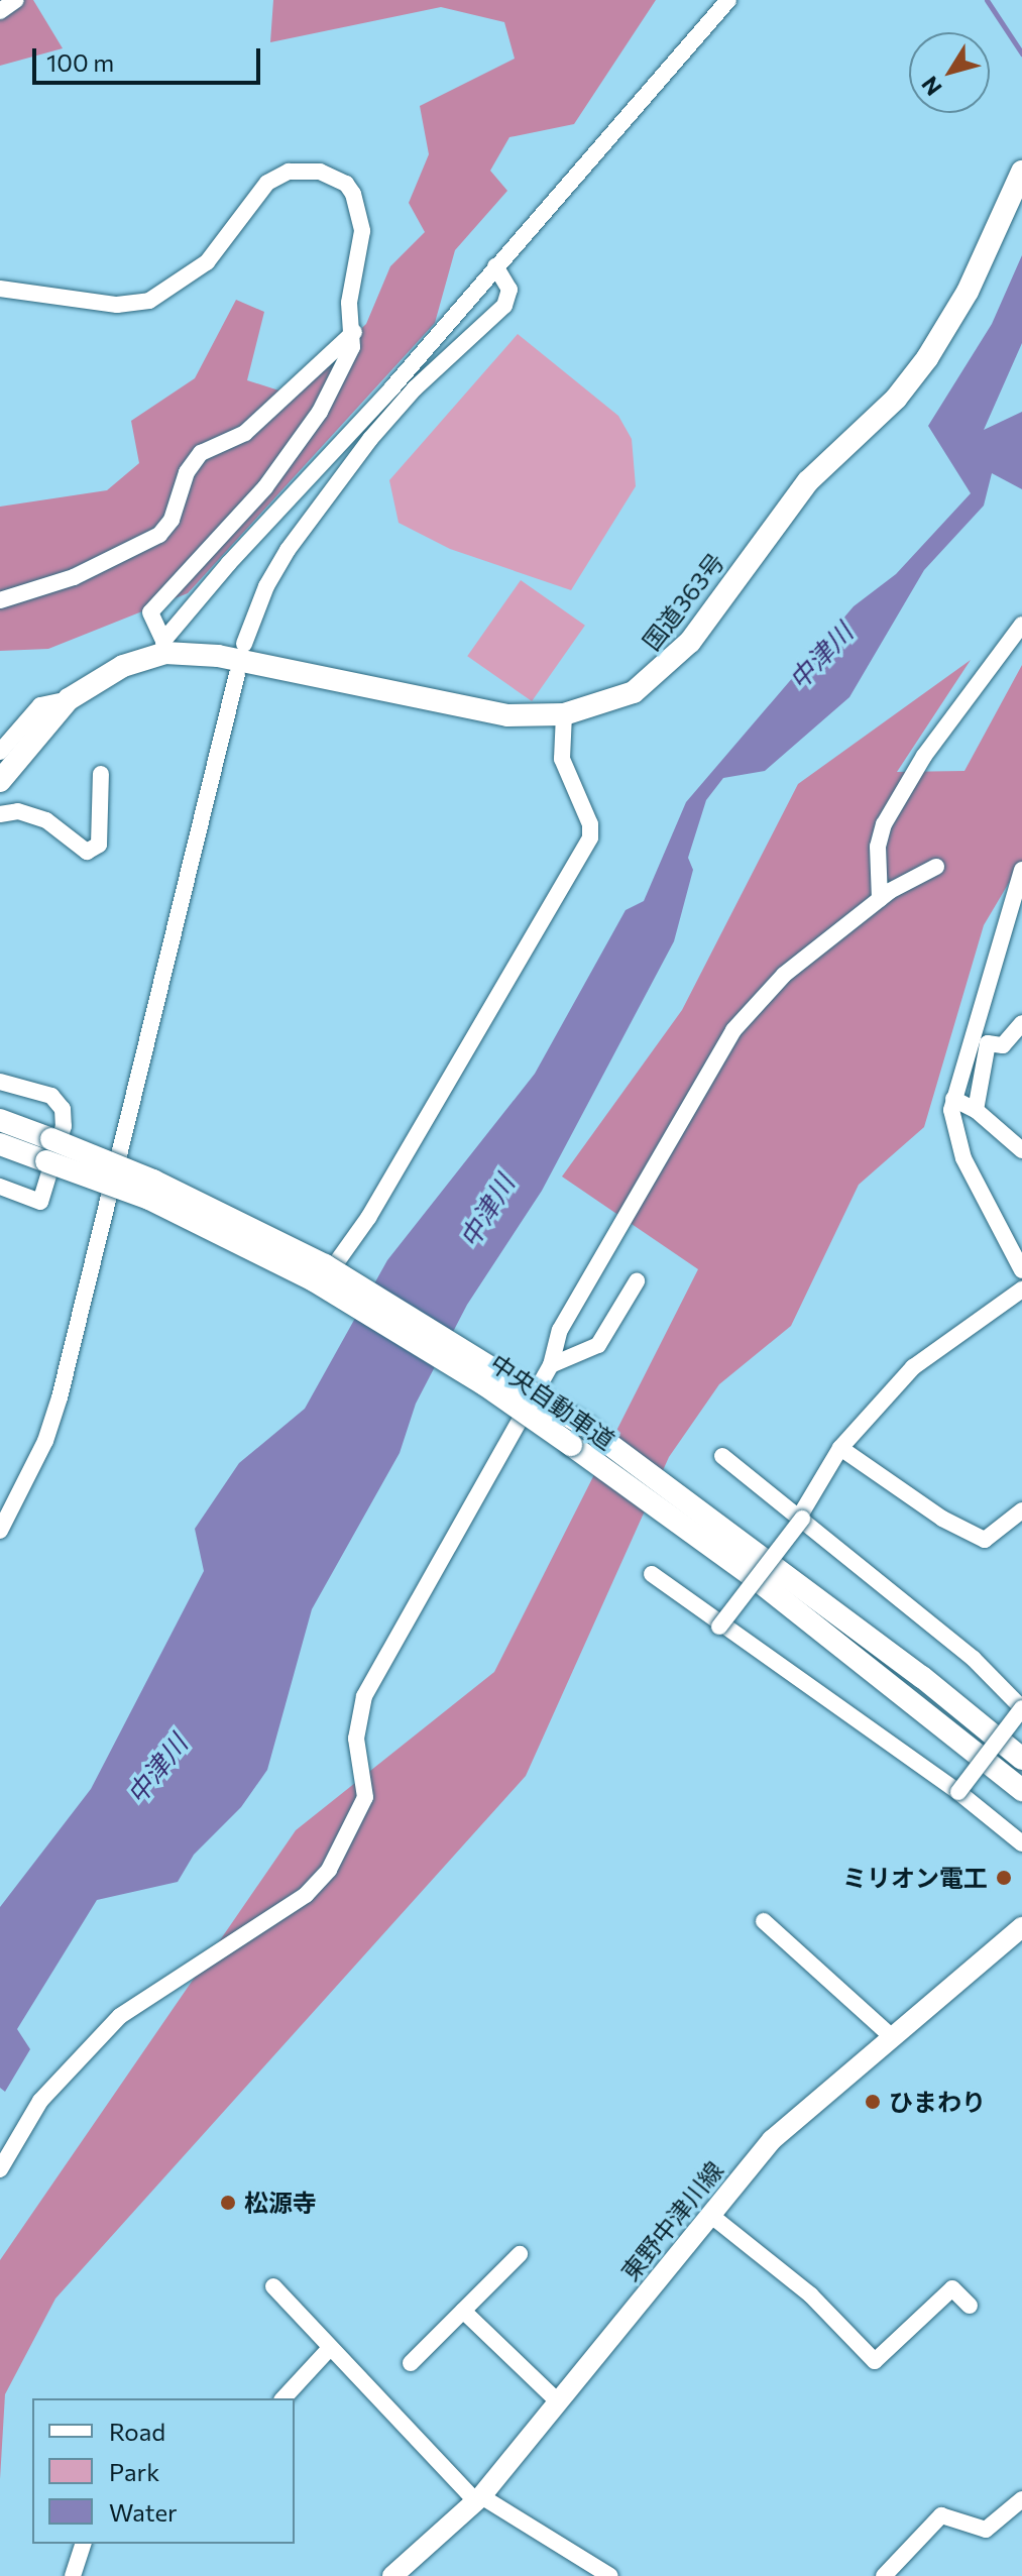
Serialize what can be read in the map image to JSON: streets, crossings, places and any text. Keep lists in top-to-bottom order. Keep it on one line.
{"streets":{"highway":["国道363号","中央自動車道"],"main road":["東野中津川線"]},"water":["中津川"],"places":["ミリオン電工","ひまわり","松源寺"],"legend":["Road","Park","Water"],"scale_bar":"100 m","north":"bottom left"}
